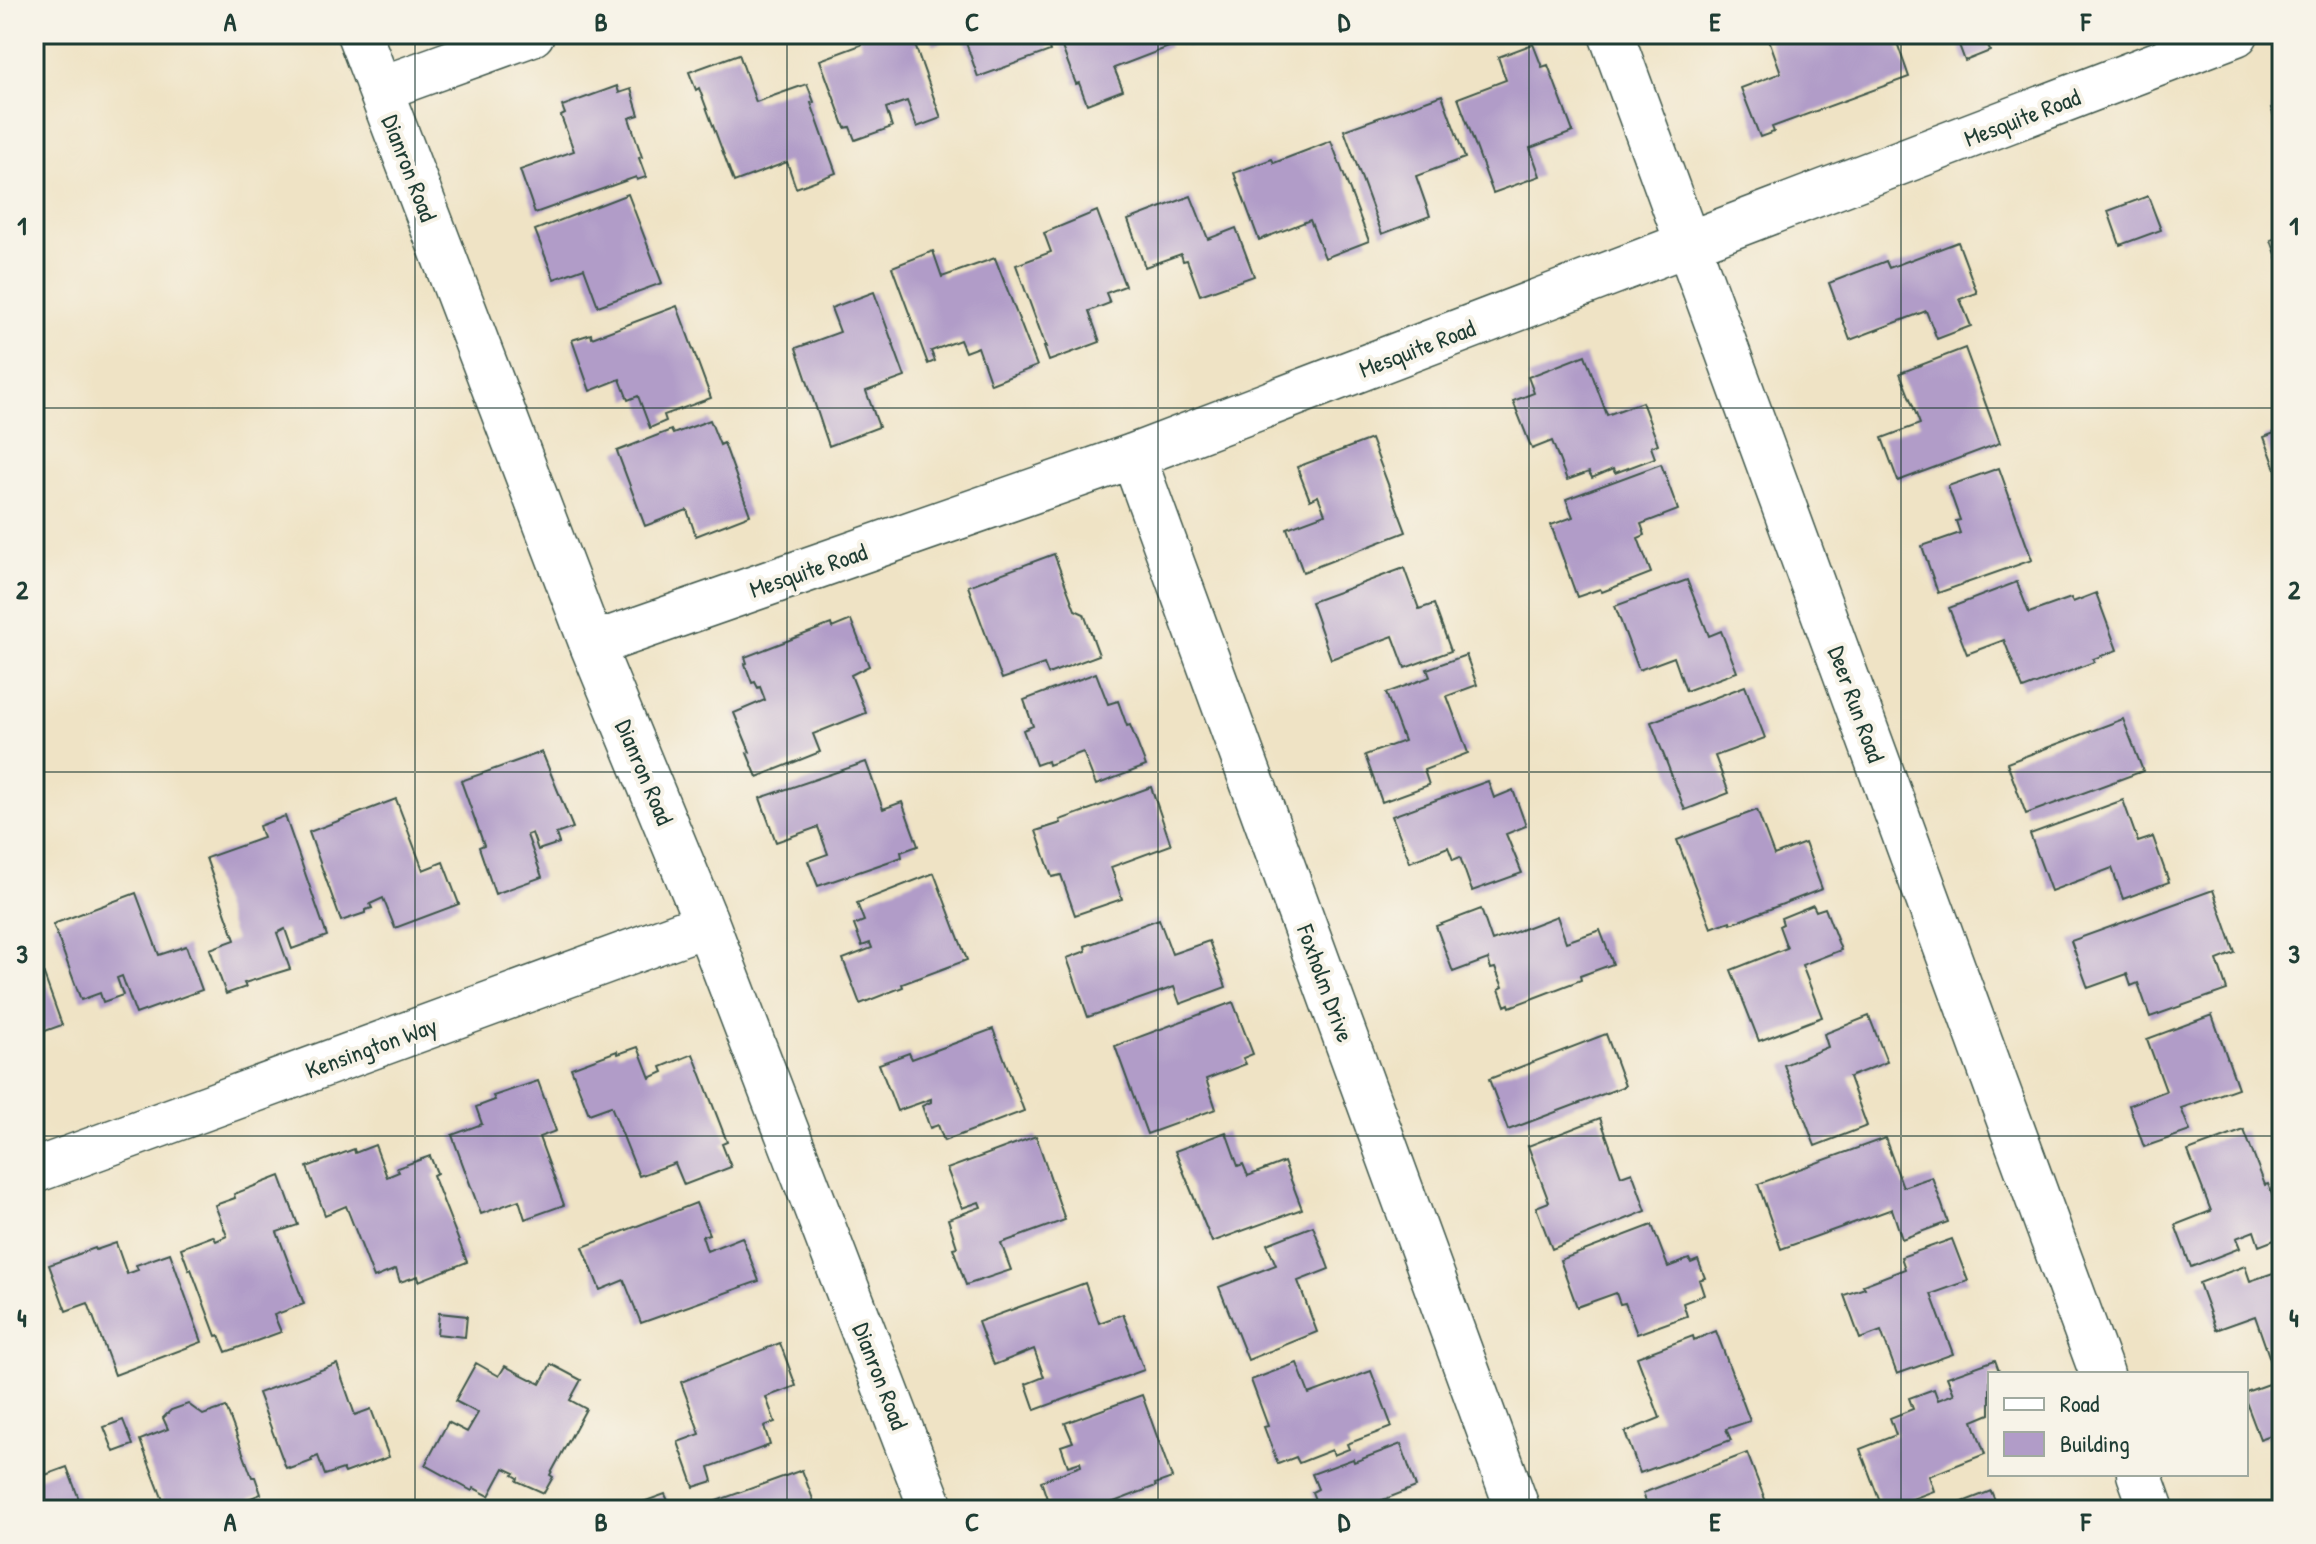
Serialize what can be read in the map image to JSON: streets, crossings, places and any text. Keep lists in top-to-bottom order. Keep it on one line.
{"streets":{"street":["Mesquite Road","Dianron Road","Deer Run Road","Foxholm Drive","Kensington Way"]},"crossings":[["Mesquite Road","Dianron Road"],["Mesquite Road","Deer Run Road"],["Mesquite Road","Foxholm Drive"],["Dianron Road","Kensington Way"]],"legend":["Road","Building"],"grid":{"columns":["A","B","C","D","E","F"],"rows":["1","2","3","4"]}}
